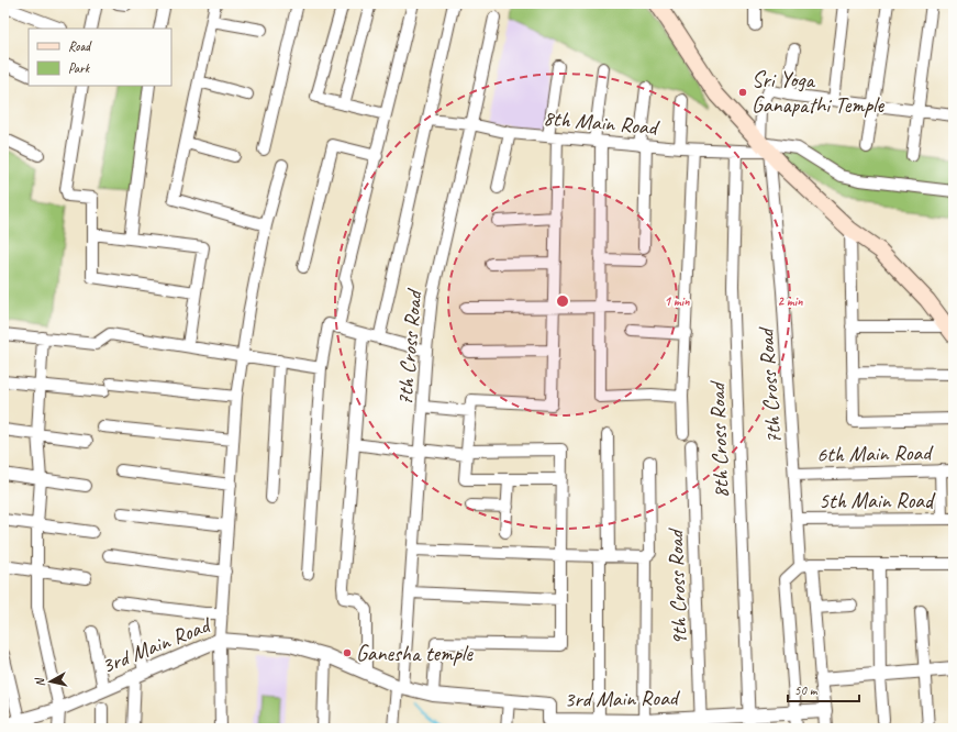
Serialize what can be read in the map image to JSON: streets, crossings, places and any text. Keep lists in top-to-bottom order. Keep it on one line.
{"streets":{"street":["8th Main Road","7th Cross Road","8th Cross Road","6th Main Road","5th Main Road","9th Cross Road","3rd Main Road"]},"crossings":[["8th Main Road","7th Cross Road"],["8th Main Road","8th Cross Road"],["7th Cross Road","6th Main Road"],["7th Cross Road","5th Main Road"],["7th Cross Road","3rd Main Road"],["8th Cross Road","3rd Main Road"],["9th Cross Road","3rd Main Road"]],"places":["Sri Yoga Ganapathi Temple","Ganesha temple"],"legend":["Road","Park"],"scale_bar":"50 m","north":"left","rings":["1 min","2 min"]}
